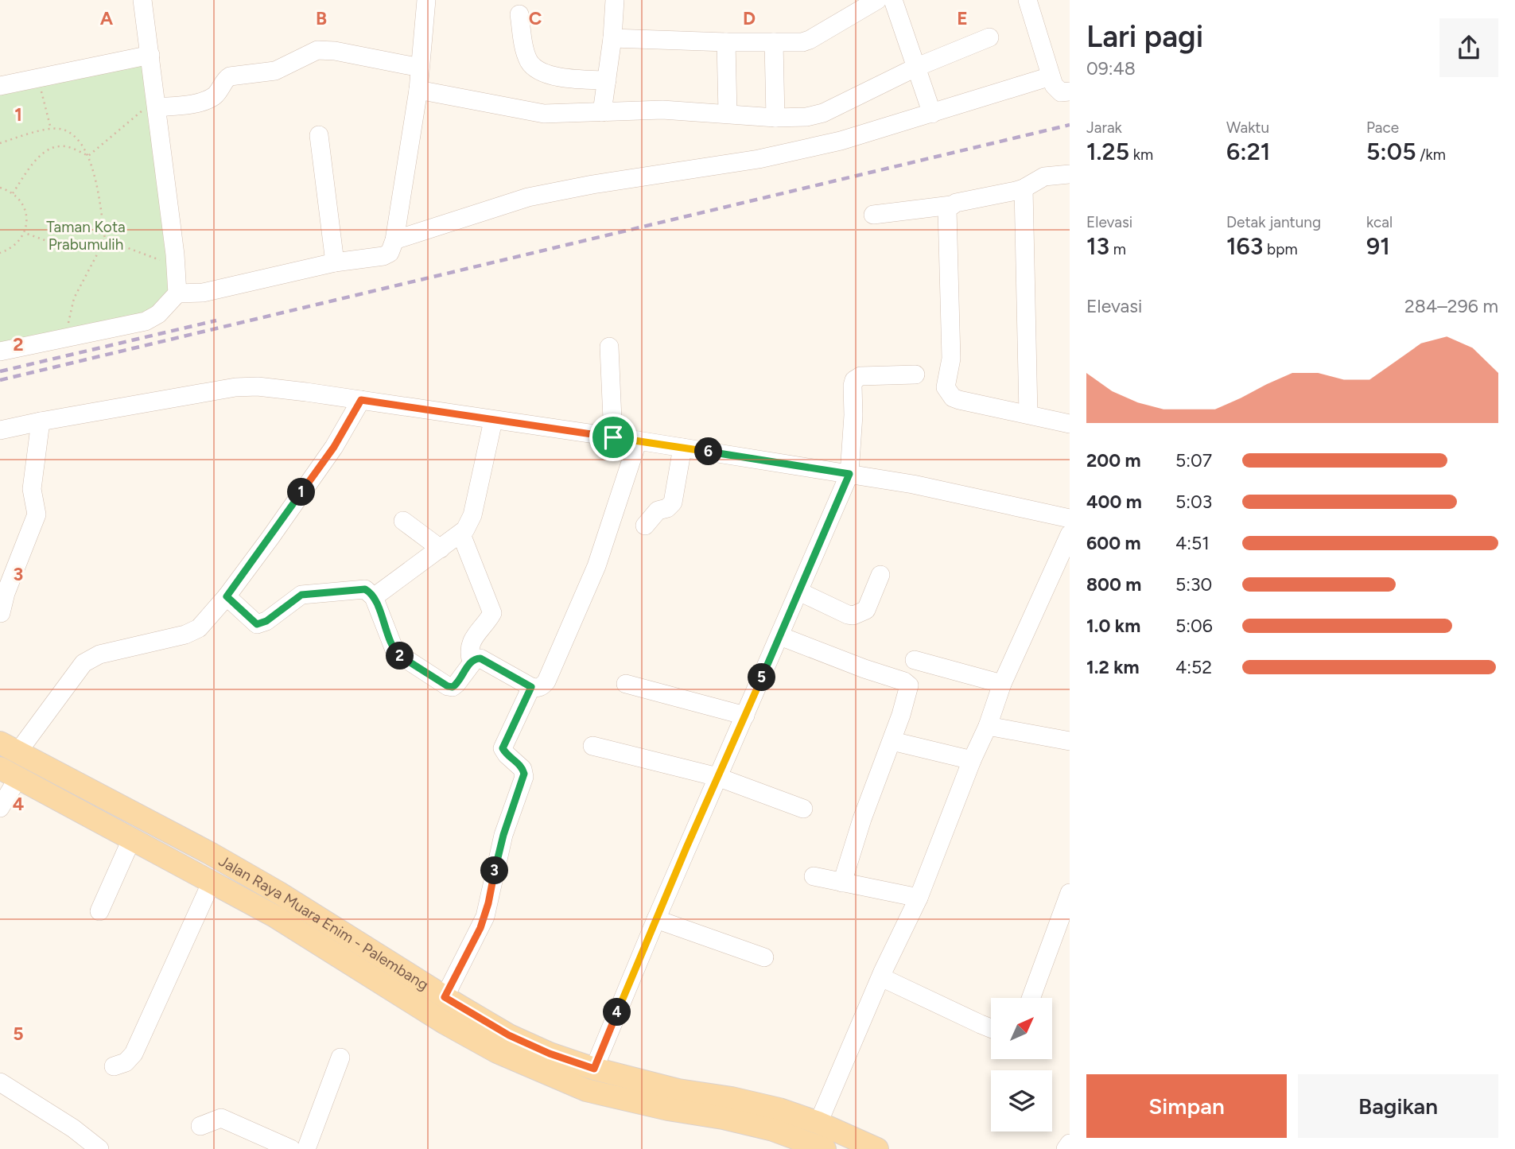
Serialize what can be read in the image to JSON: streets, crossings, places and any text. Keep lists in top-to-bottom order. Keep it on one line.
{"streets":{"main road":["Jalan Raya Muara Enim - Palembang"]},"parks":["Taman Kota Prabumulih"],"north":"top right","page":{"heading":["Lari pagi","09:48"],"stats":[["Jarak","1.25 km"],["Waktu","6:21"],["Pace","5:05 /km"],["Elevasi","13 m"],["Detak jantung","163 bpm"],["kcal","91"]],"chart":["Elevasi","284–296 m"],"pins":["6","1","2","5","3","4"],"list":[{"name":"200 m","note":"5:07"},{"name":"400 m","note":"5:03"},{"name":"600 m","note":"4:51"},{"name":"800 m","note":"5:30"},{"name":"1.0 km","note":"5:06"},{"name":"1.2 km","note":"4:52"}],"buttons":["Simpan","Bagikan"]},"grid":{"columns":["A","B","C","D","E"],"rows":["1","2","3","4","5"]}}
